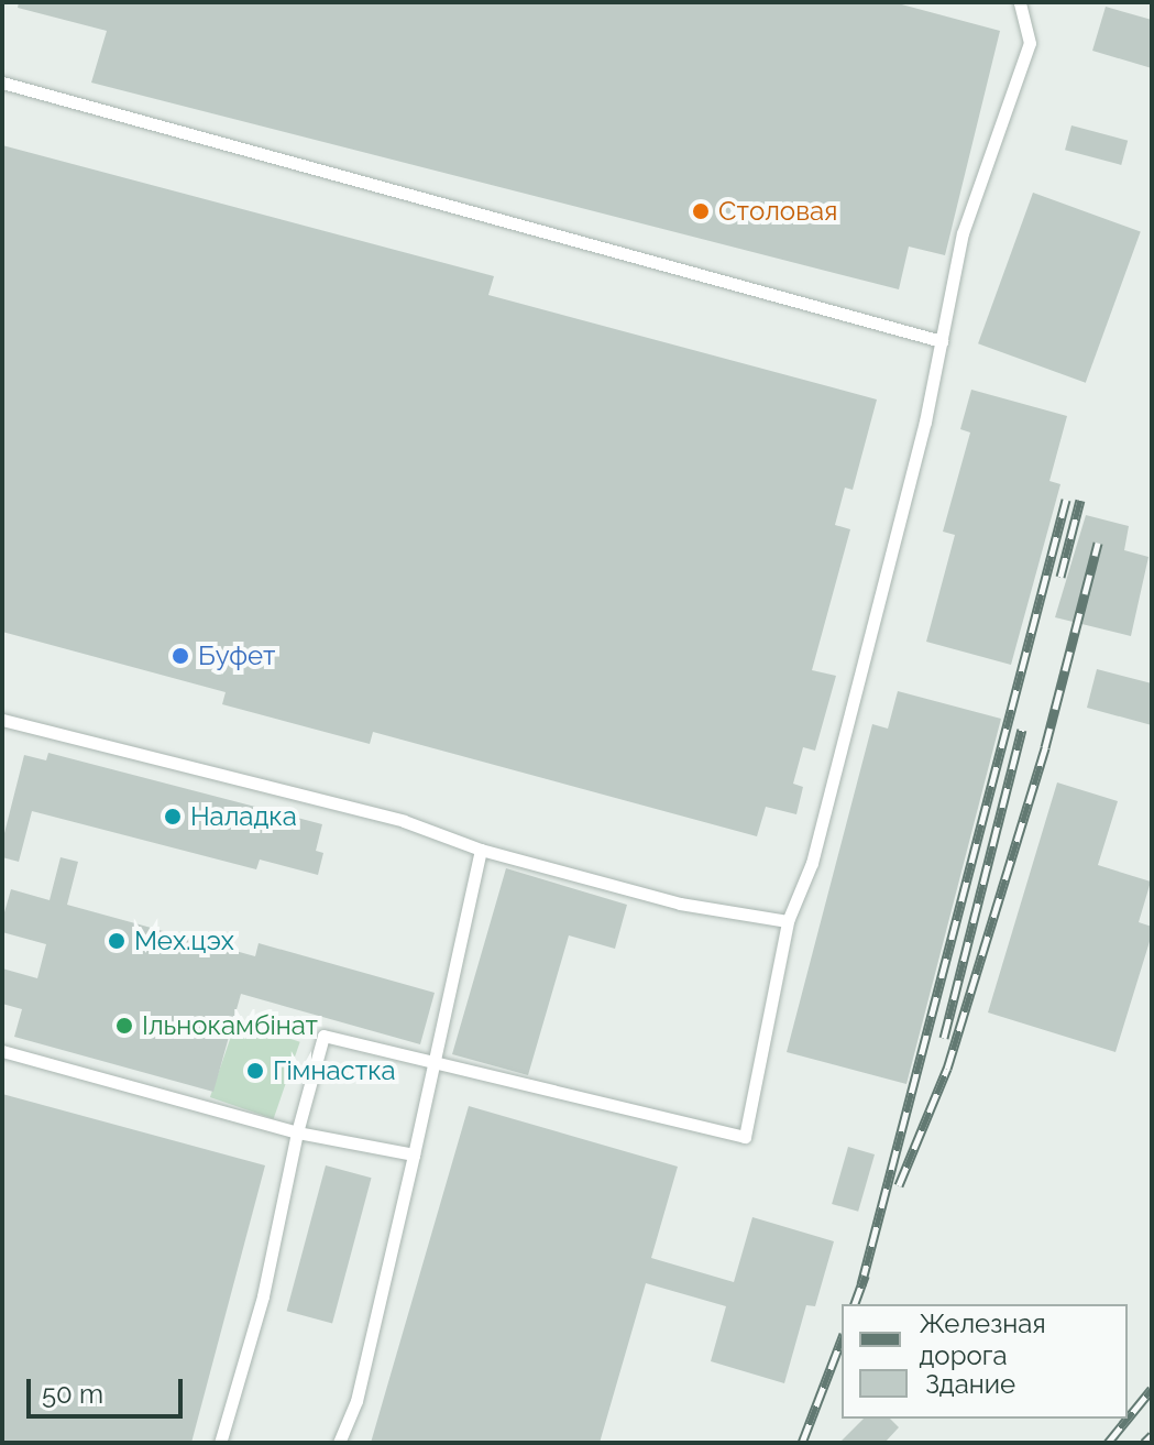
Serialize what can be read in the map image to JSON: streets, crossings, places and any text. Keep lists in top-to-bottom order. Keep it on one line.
{"places":["Столовая","Буфет","Наладка","Мех.цэх","Ільнокамбінат","Гімнастка"],"legend":["Железная дорога","Здание"],"scale_bar":"50 m"}
